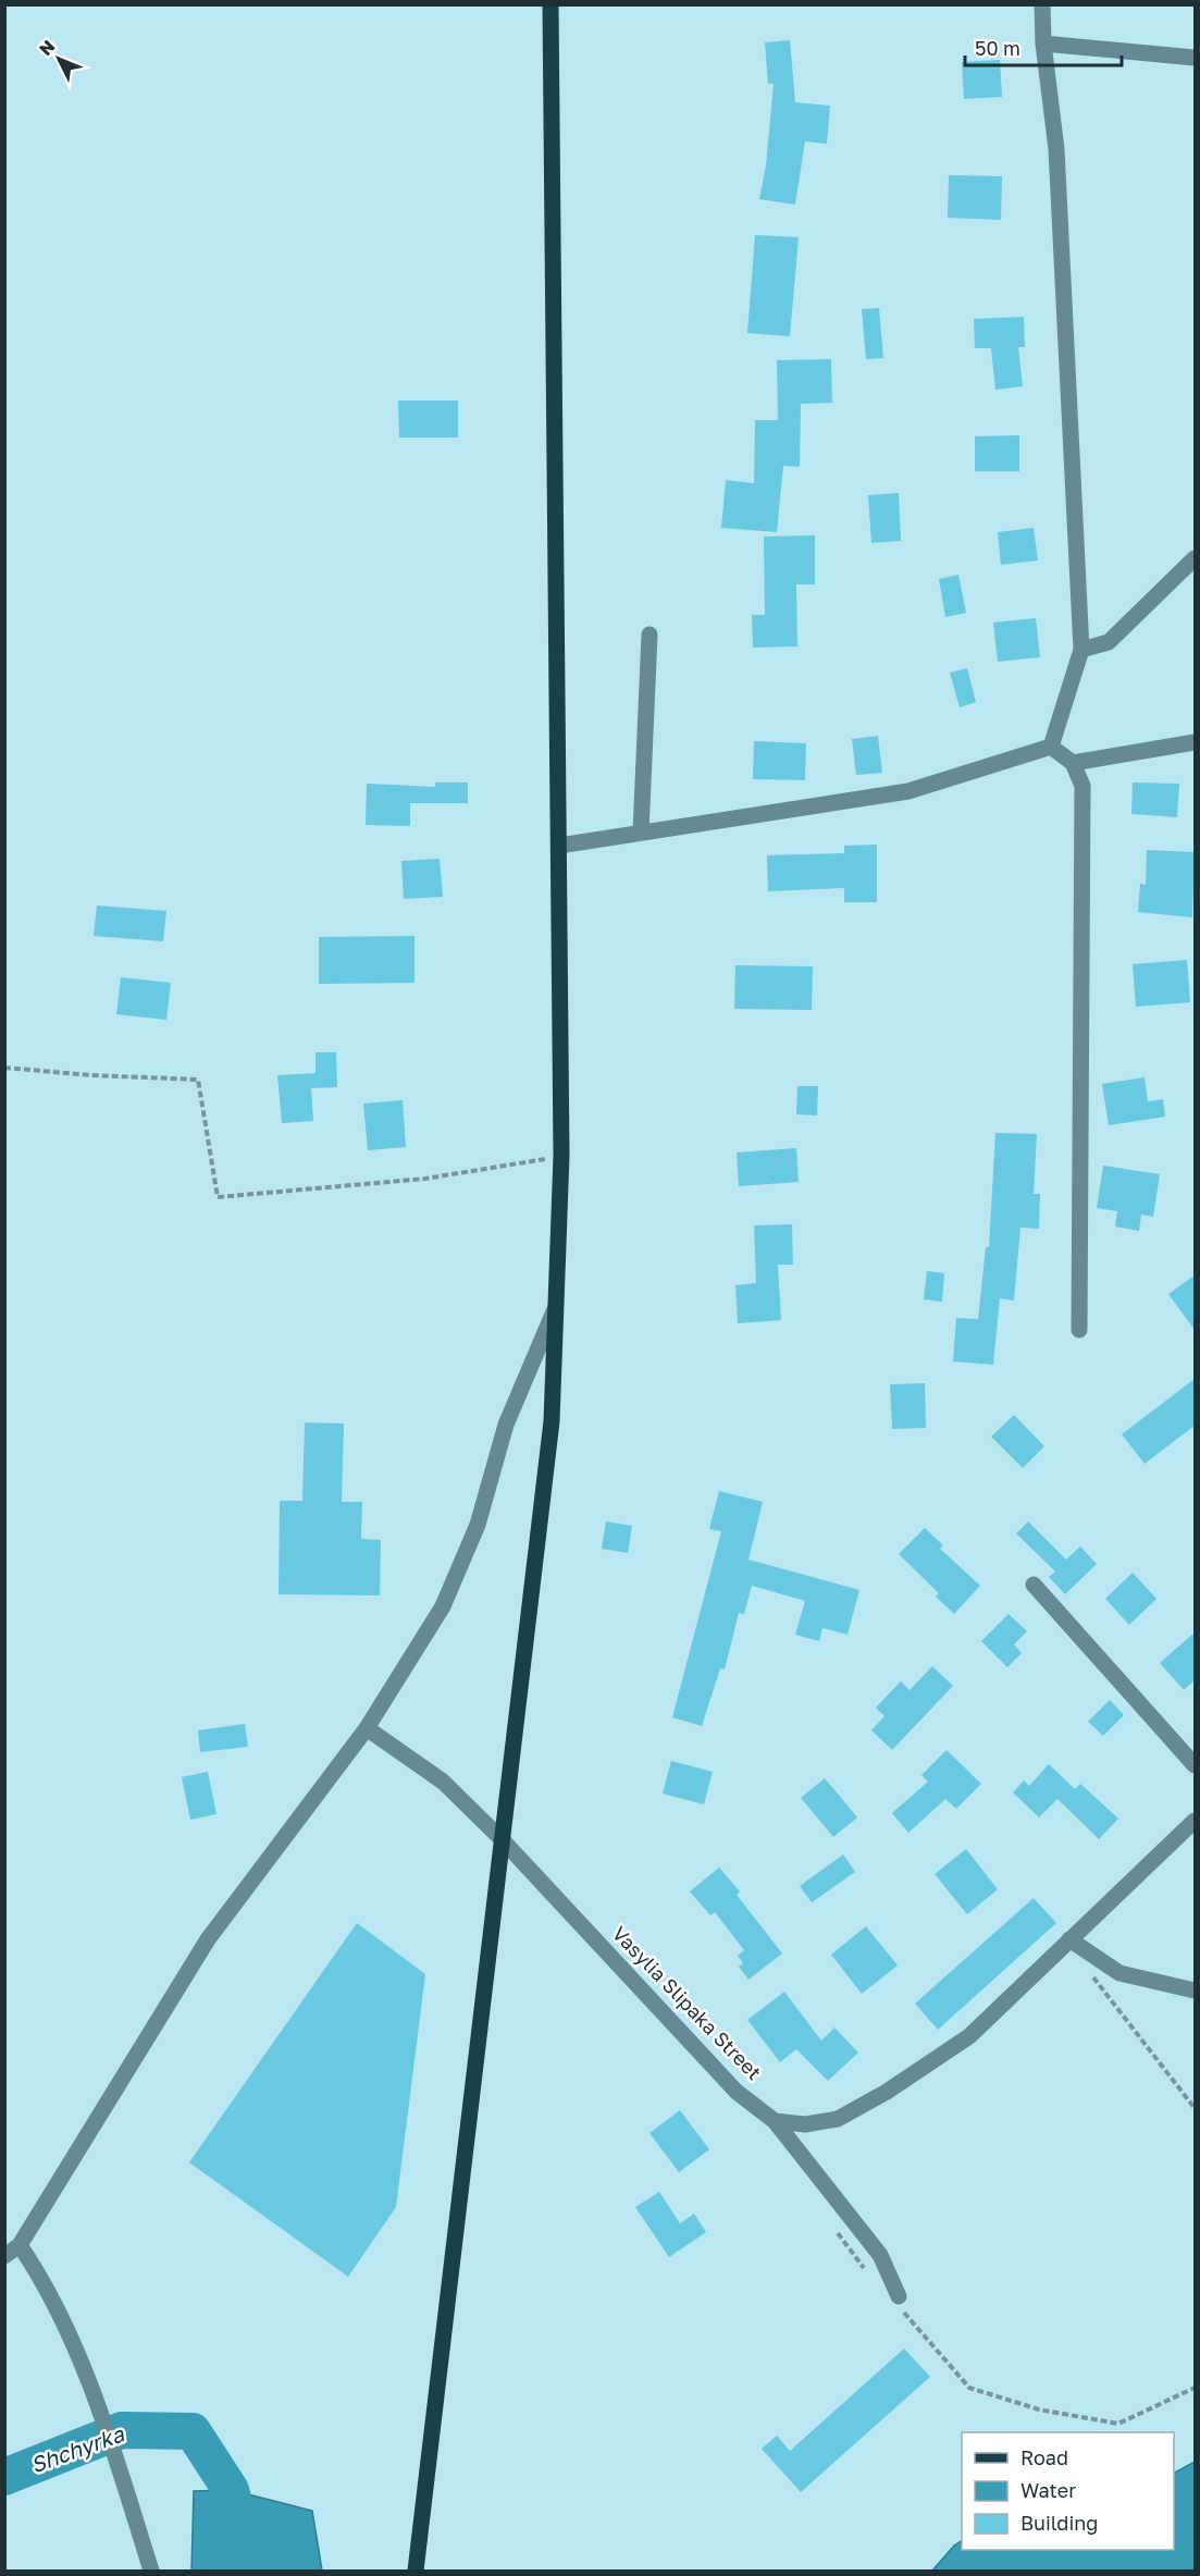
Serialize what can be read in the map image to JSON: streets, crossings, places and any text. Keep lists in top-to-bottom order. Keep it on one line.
{"streets":{"street":["Vasylia Slipaka Street"]},"water":["Shchyrka"],"legend":["Road","Water","Building"],"scale_bar":"50 m","north":"top left"}
